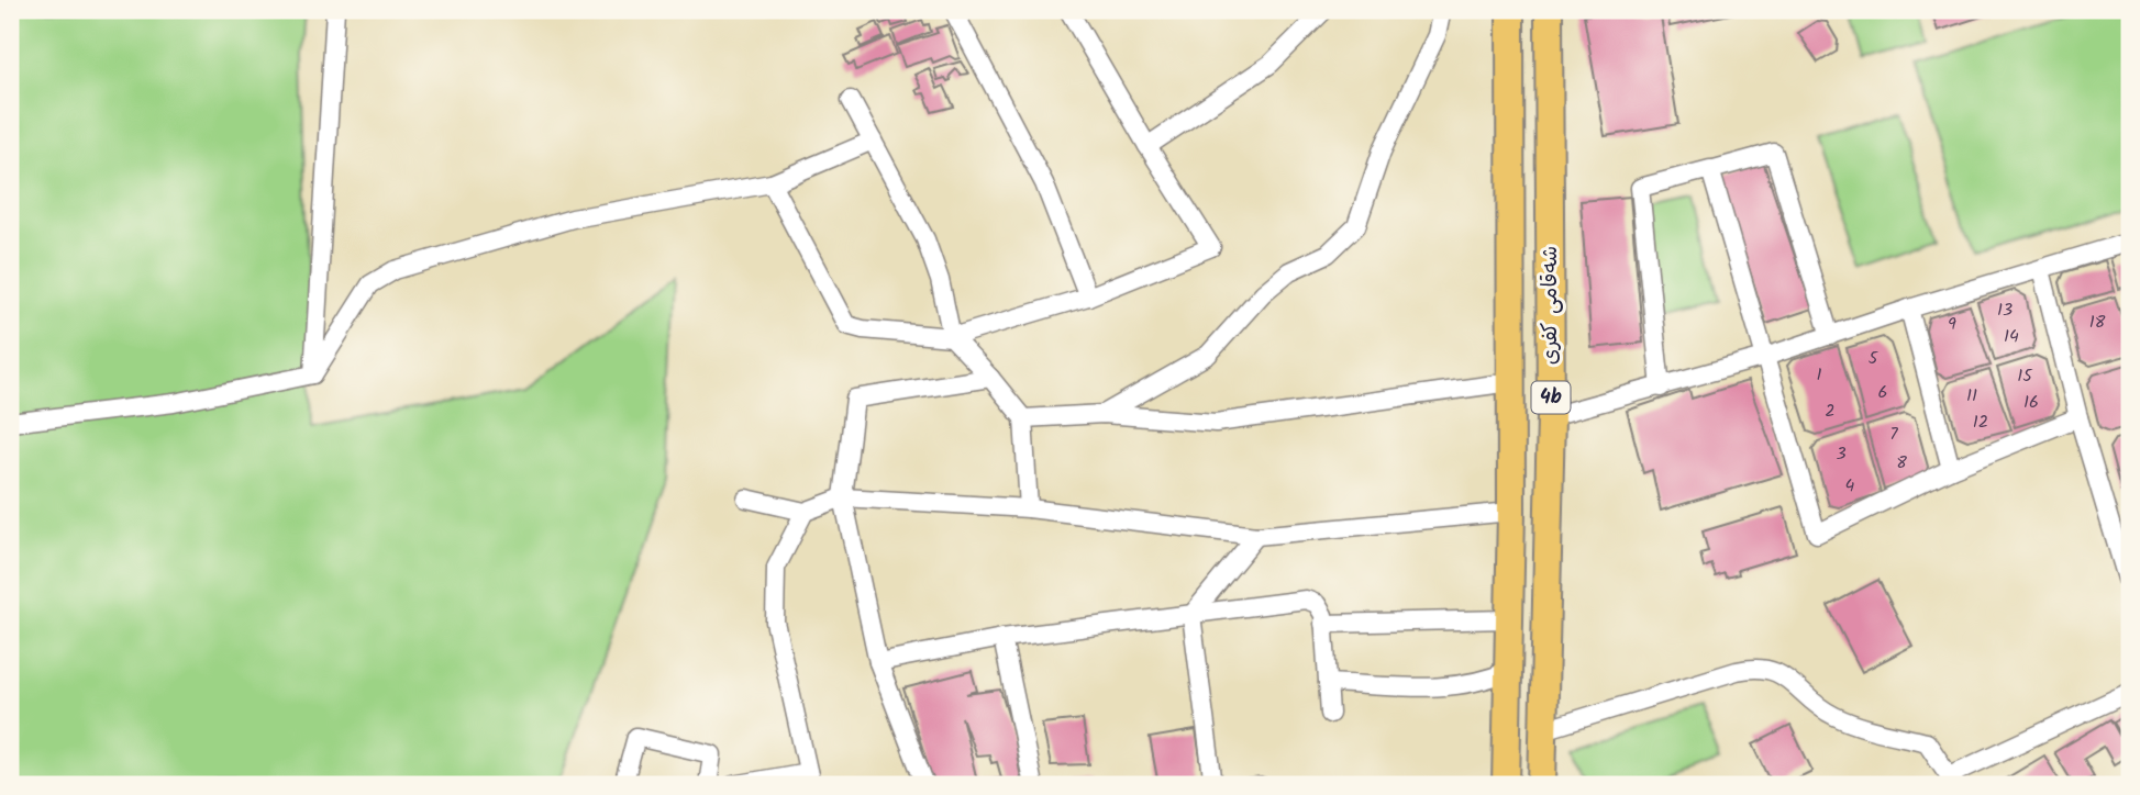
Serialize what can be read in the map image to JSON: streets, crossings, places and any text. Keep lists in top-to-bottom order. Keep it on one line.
{"streets":{"highway":["شەقامی کفری","4b"]},"house_numbers":["13","18","9","14","5","1","15","6","11","16","2","12","7","3","8","4"]}
